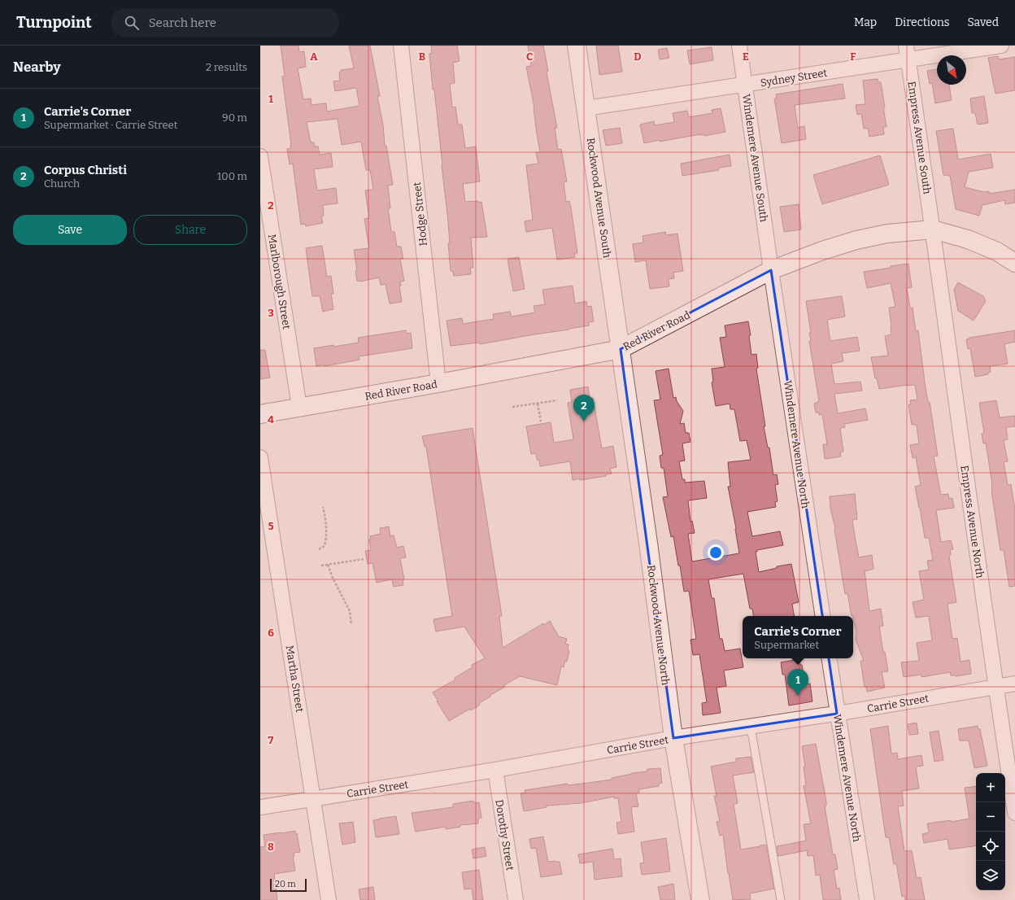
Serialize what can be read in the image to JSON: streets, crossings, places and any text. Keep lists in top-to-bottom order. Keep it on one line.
{"streets":{"street":["Sydney Street","Empress Avenue South","Windemere Avenue South","Rockwood Avenue South","Hodge Street","Marlborough Street","Red River Road","Windemere Avenue North","Empress Avenue North","Rockwood Avenue North","Martha Street","Carrie Street","Dorothy Street"]},"crossings":[["Sydney Street","Empress Avenue South"],["Sydney Street","Windemere Avenue South"],["Sydney Street","Rockwood Avenue South"],["Empress Avenue South","Red River Road"],["Empress Avenue South","Empress Avenue North"],["Windemere Avenue South","Red River Road"],["Windemere Avenue South","Windemere Avenue North"],["Rockwood Avenue South","Red River Road"],["Rockwood Avenue South","Rockwood Avenue North"],["Hodge Street","Red River Road"],["Marlborough Street","Red River Road"],["Red River Road","Windemere Avenue North"],["Red River Road","Empress Avenue North"],["Red River Road","Rockwood Avenue North"],["Windemere Avenue North","Carrie Street"],["Empress Avenue North","Carrie Street"],["Rockwood Avenue North","Carrie Street"],["Martha Street","Carrie Street"],["Carrie Street","Dorothy Street"]],"scale_bar":"20 m","north":"bottom right","page":{"header":"Turnpoint","search":"Search here","nav":["Map","Directions","Saved"],"heading":["Nearby","2 results"],"list":[{"mark":"1","name":"Carrie's Corner","note":"Supermarket · Carrie Street","value":"90 m"},{"mark":"2","name":"Corpus Christi","note":"Church","value":"100 m"}],"buttons":["Save","Share"],"pins":["2","1"],"popup":["Carrie's Corner","Supermarket"],"map_buttons":["+","−"],"scale":"20 m"},"grid":{"columns":["A","B","C","D","E","F"],"rows":["1","2","3","4","5","6","7","8"]}}
